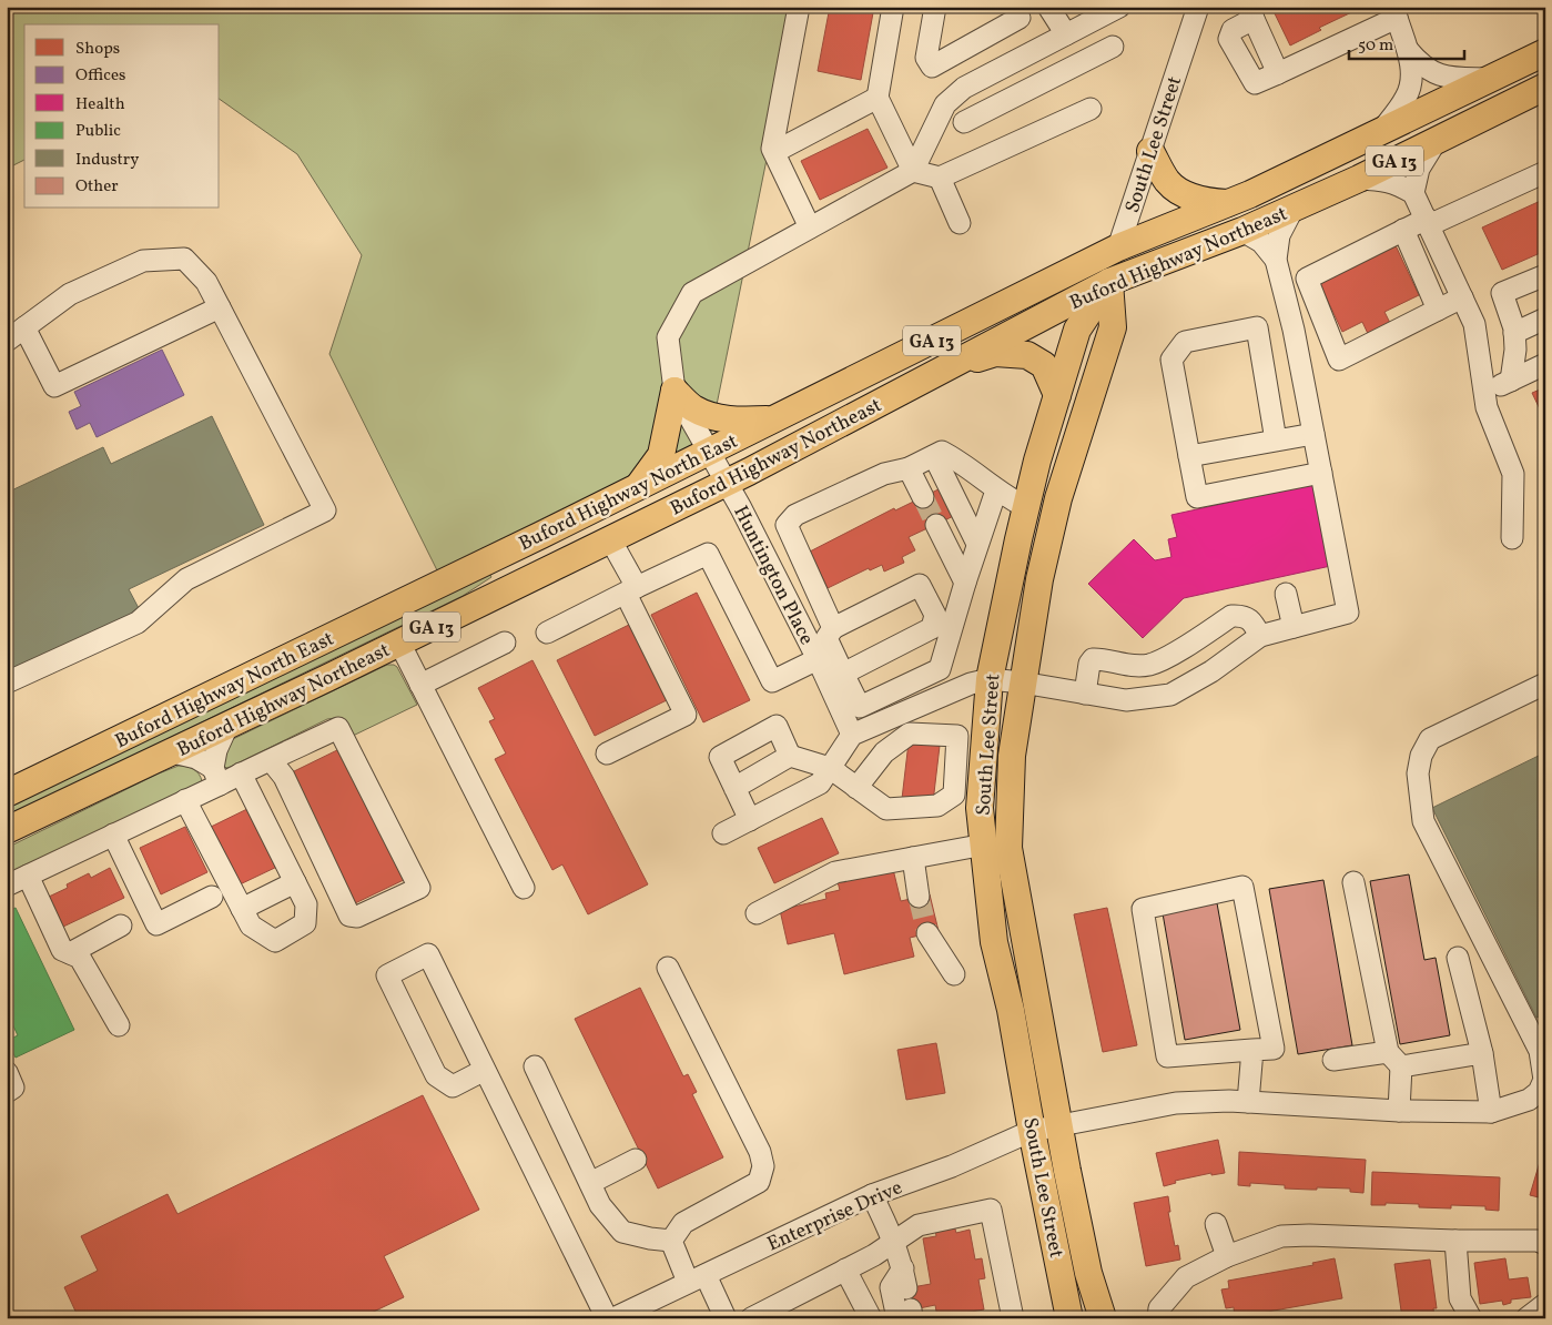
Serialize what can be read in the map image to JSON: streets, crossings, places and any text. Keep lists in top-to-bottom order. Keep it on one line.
{"streets":{"main road":["South Lee Street","GA 13","Buford Highway Northeast","Buford Highway North East"],"street":["Huntington Place","Enterprise Drive"]},"crossings":[["South Lee Street","Buford Highway Northeast"],["South Lee Street","Buford Highway North East"],["South Lee Street","Enterprise Drive"],["Buford Highway Northeast","Buford Highway North East"],["Buford Highway Northeast","Huntington Place"],["Buford Highway North East","Huntington Place"]],"legend":["Shops","Offices","Health","Public","Industry","Other"],"scale_bar":"50 m"}
